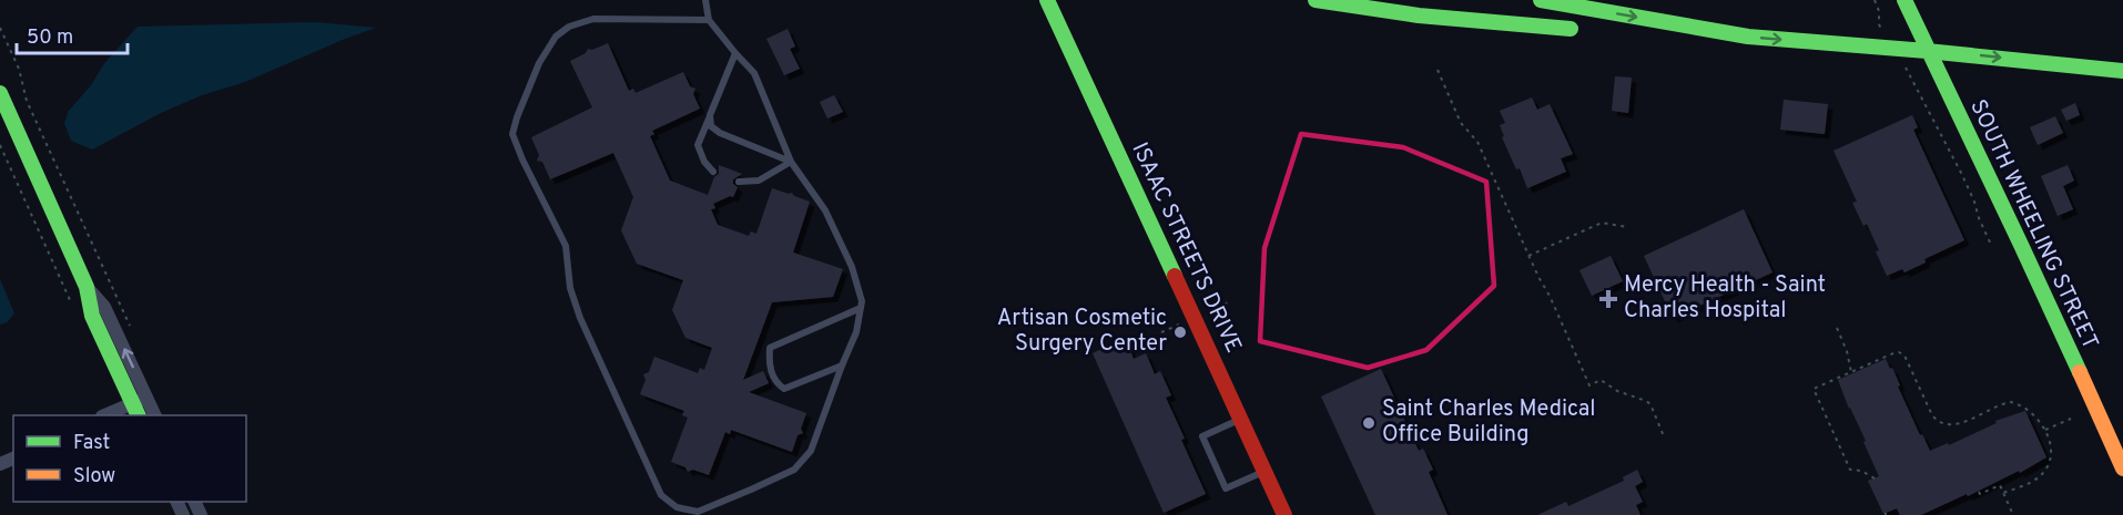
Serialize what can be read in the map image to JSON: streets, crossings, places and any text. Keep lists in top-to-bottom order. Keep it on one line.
{"streets":{"main road":["SOUTH WHEELING STREET","ISAAC STREETS DRIVE"]},"places":{"health":["Mercy Health - Saint Charles Hospital"],"other":["Artisan Cosmetic Surgery Center","Saint Charles Medical Office Building"]},"legend":["Fast","Slow"],"scale_bar":"50 m"}
